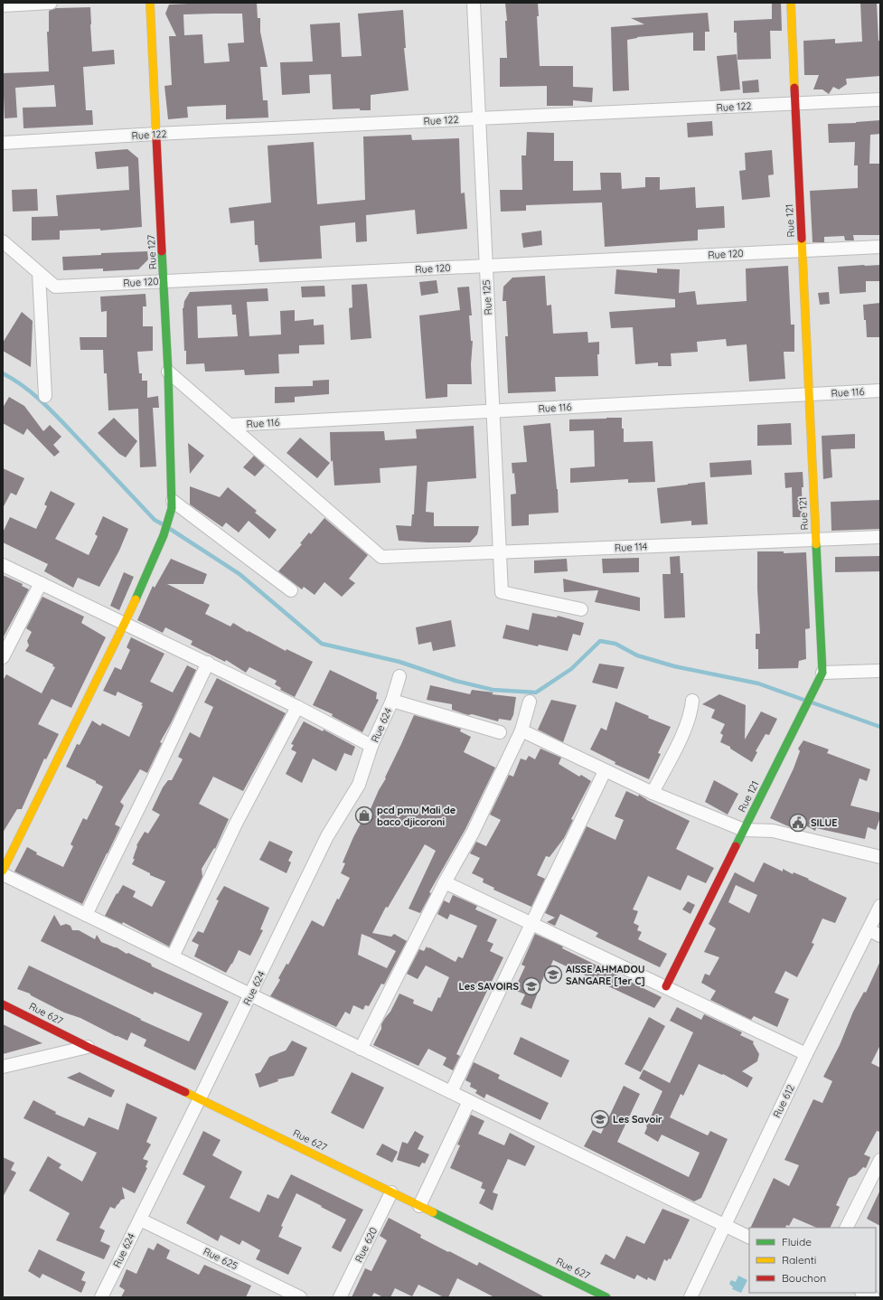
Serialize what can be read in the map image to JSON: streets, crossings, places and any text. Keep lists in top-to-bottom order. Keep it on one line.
{"streets":{"street":["Rue 122","Rue 121","Rue 127","Rue 120","Rue 125","Rue 116","Rue 114","Rue 624","Rue 627","Rue 612","Rue 620","Rue 625"]},"crossings":[["Rue 122","Rue 121"],["Rue 122","Rue 127"],["Rue 122","Rue 125"],["Rue 121","Rue 120"],["Rue 121","Rue 116"],["Rue 121","Rue 114"],["Rue 127","Rue 120"],["Rue 120","Rue 125"],["Rue 125","Rue 116"],["Rue 125","Rue 114"],["Rue 116","Rue 114"],["Rue 624","Rue 627"],["Rue 624","Rue 625"],["Rue 627","Rue 620"]],"places":{"shop":["pcd pmu Mali de baco djicoroni"],"public building":["SILUE"],"school or university":["AISSE AHMADOU SANGARE [1er C]","Les SAVOIRS","Les Savoir"]},"legend":["Fluide","Ralenti","Bouchon"]}
